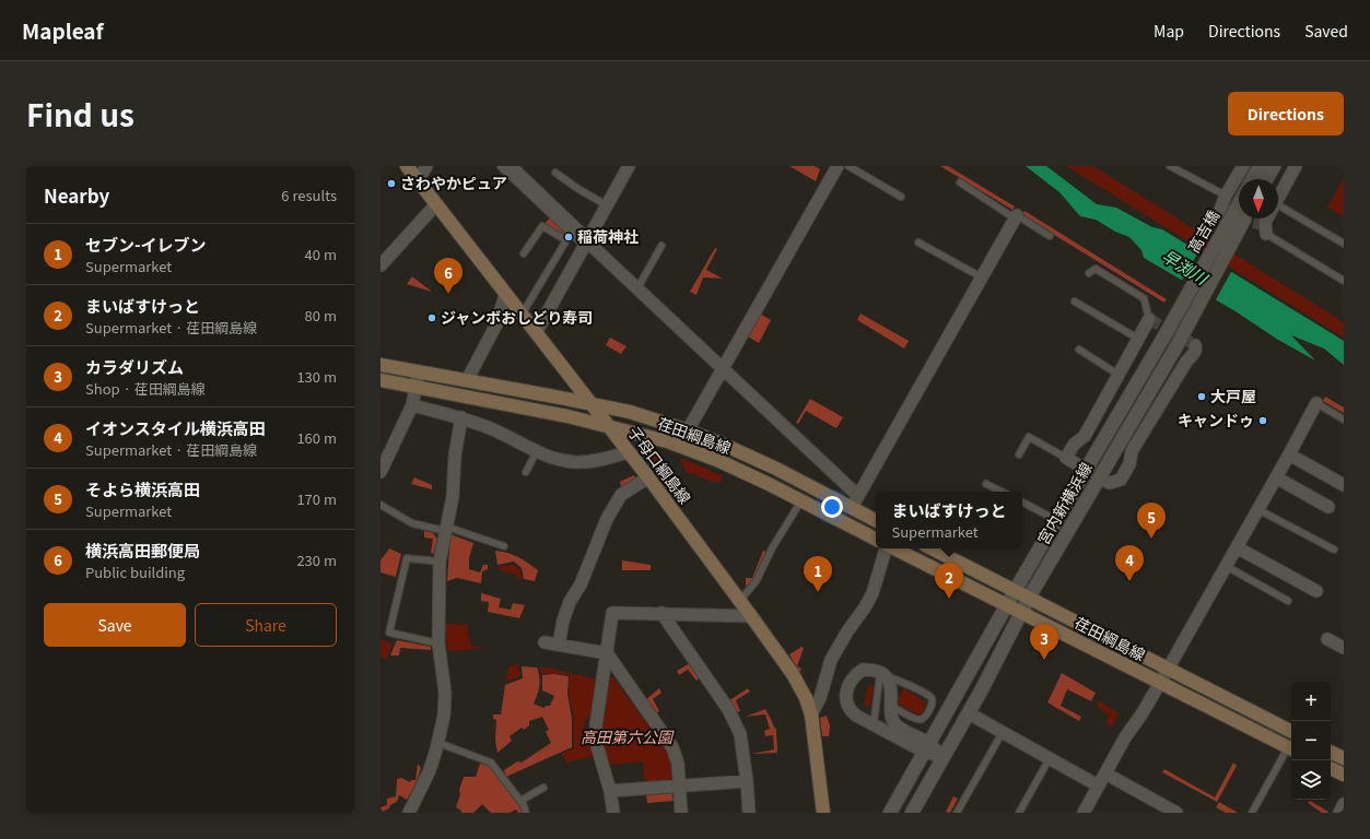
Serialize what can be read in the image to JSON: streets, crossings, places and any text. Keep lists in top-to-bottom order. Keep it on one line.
{"streets":{"main road":["荏田綱島線","子母口綱島線"],"street":["高吉橋","宮内新横浜線"]},"crossings":[["高吉橋","宮内新横浜線"],["荏田綱島線","子母口綱島線"],["荏田綱島線","宮内新横浜線"]],"water":["早渕川"],"parks":["高田第六公園"],"places":["さわやかピュア","稲荷神社","ジャンボおしどり寿司","大戸屋","キャンドゥ"],"north":"bottom","page":{"header":"Mapleaf","nav":["Map","Directions","Saved"],"title":"Find us","buttons":["Directions",["Save","Share"]],"heading":["Nearby","6 results"],"list":[{"mark":"1","name":"セブン-イレブン","note":"Supermarket","value":"40 m"},{"mark":"2","name":"まいばすけっと","note":"Supermarket · 荏田綱島線","value":"80 m"},{"mark":"3","name":"カラダリズム","note":"Shop · 荏田綱島線","value":"130 m"},{"mark":"4","name":"イオンスタイル横浜高田","note":"Supermarket · 荏田綱島線","value":"160 m"},{"mark":"5","name":"そよら横浜高田","note":"Supermarket","value":"170 m"},{"mark":"6","name":"横浜高田郵便局","note":"Public building","value":"230 m"}],"pins":["6","5","4","1","2","3"],"popup":["まいばすけっと","Supermarket"],"map_buttons":["+","−"]}}
